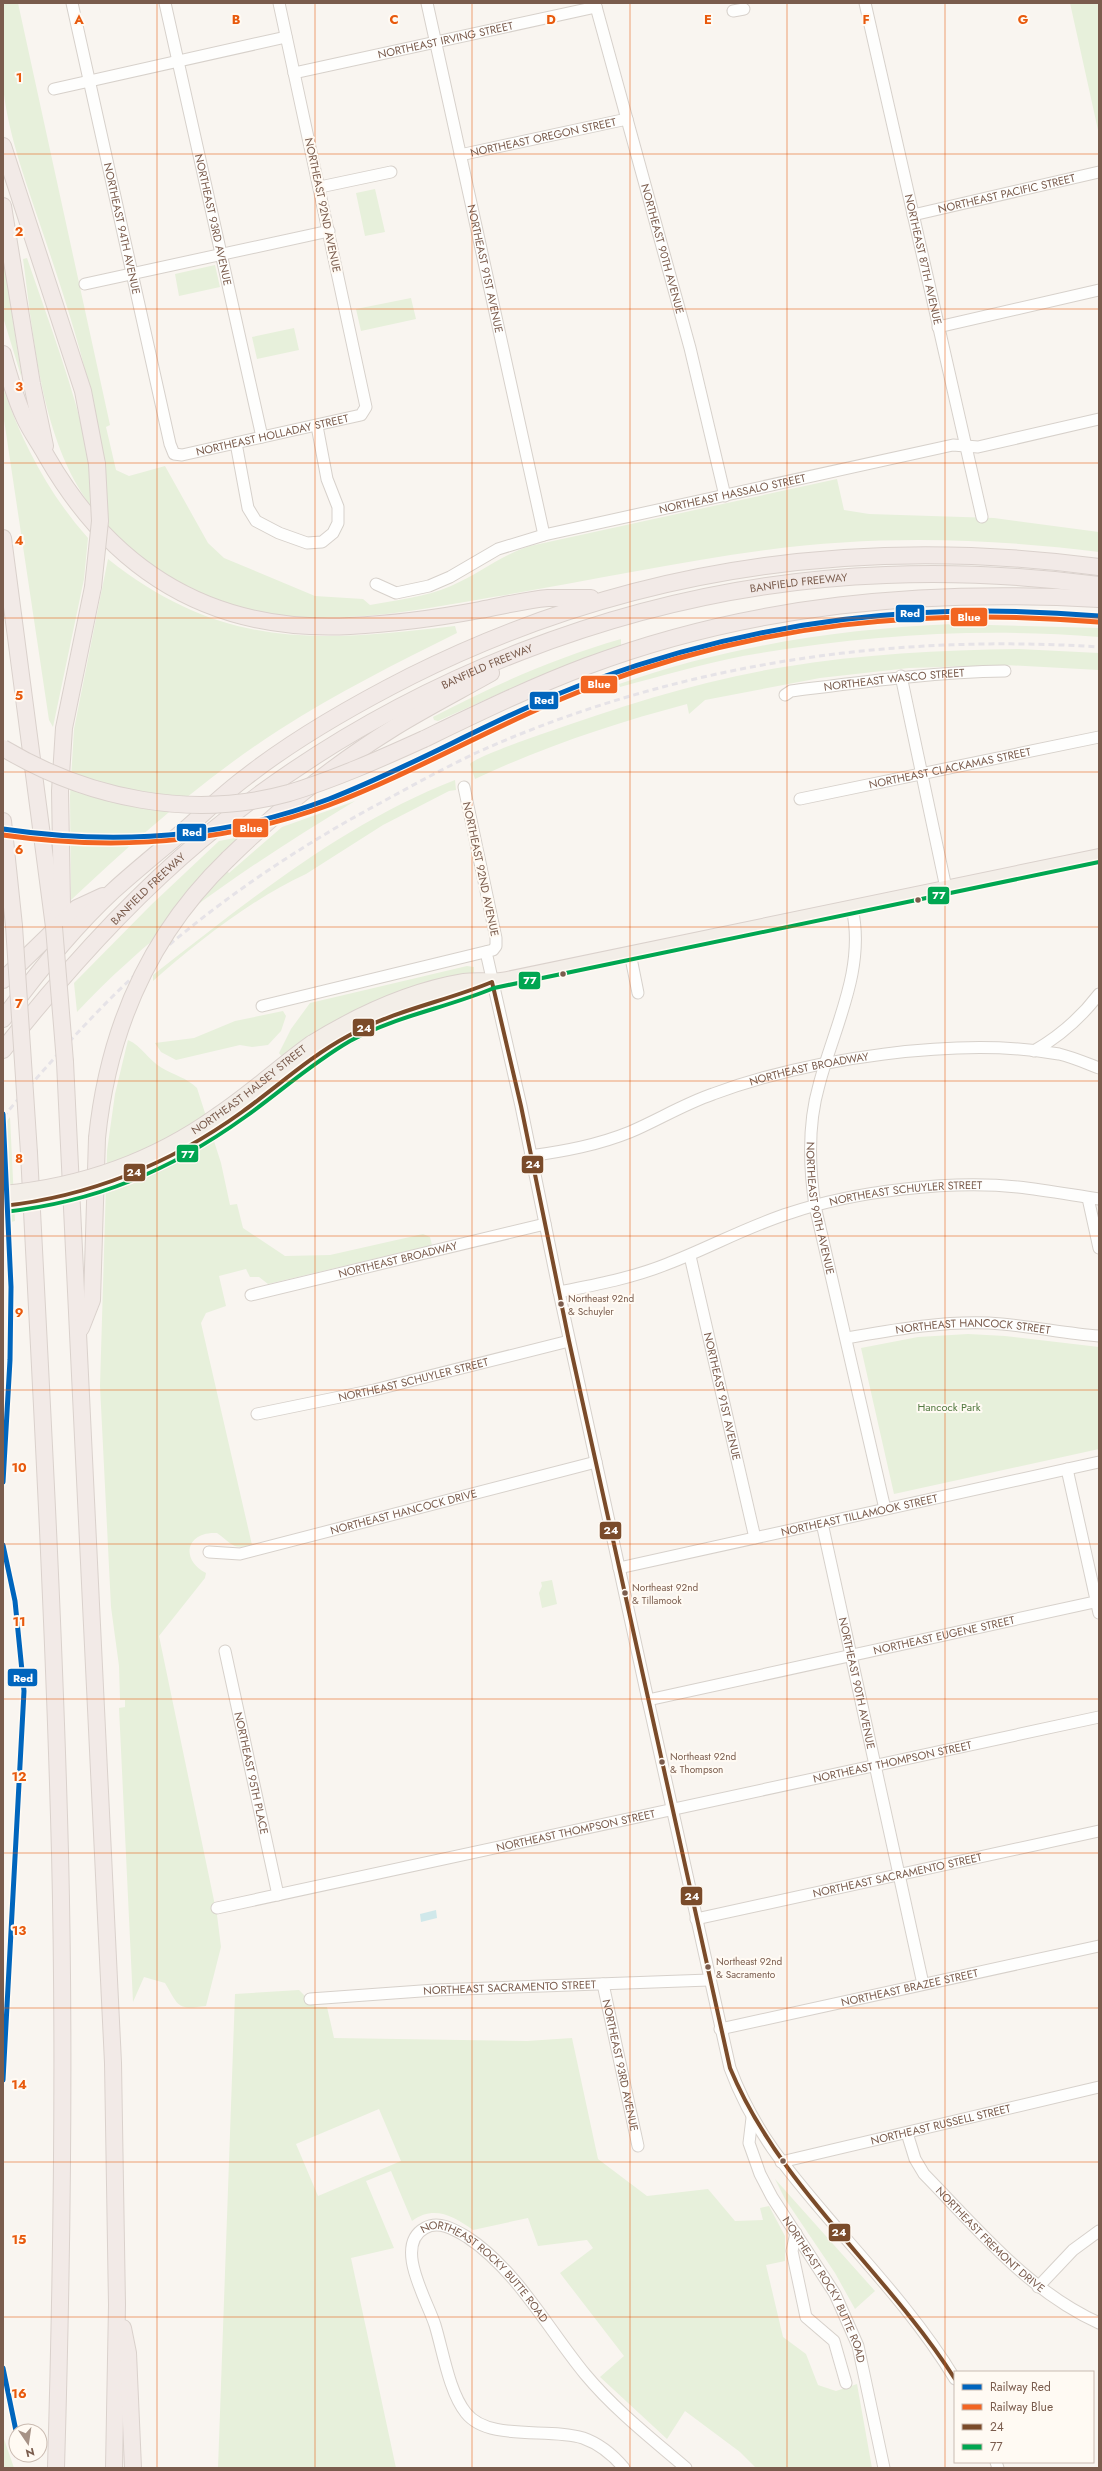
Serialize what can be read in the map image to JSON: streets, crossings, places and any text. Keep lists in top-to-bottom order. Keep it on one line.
{"streets":{"highway":["BANFIELD FREEWAY"],"main road":["NORTHEAST HALSEY STREET"],"street":["NORTHEAST IRVING STREET","NORTHEAST OREGON STREET","NORTHEAST PACIFIC STREET","NORTHEAST 92ND AVENUE","NORTHEAST 93RD AVENUE","NORTHEAST 94TH AVENUE","NORTHEAST 90TH AVENUE","NORTHEAST 87TH AVENUE","NORTHEAST 91ST AVENUE","NORTHEAST HOLLADAY STREET","NORTHEAST HASSALO STREET","NORTHEAST WASCO STREET","NORTHEAST CLACKAMAS STREET","NORTHEAST BROADWAY","NORTHEAST SCHUYLER STREET","NORTHEAST HANCOCK STREET","NORTHEAST HANCOCK DRIVE","NORTHEAST TILLAMOOK STREET","NORTHEAST EUGENE STREET","NORTHEAST THOMPSON STREET","NORTHEAST 95TH PLACE","NORTHEAST SACRAMENTO STREET","NORTHEAST BRAZEE STREET","NORTHEAST RUSSELL STREET","NORTHEAST FREMONT DRIVE","NORTHEAST ROCKY BUTTE ROAD"]},"crossings":[["NORTHEAST IRVING STREET","NORTHEAST 92ND AVENUE"],["NORTHEAST IRVING STREET","NORTHEAST 90TH AVENUE"],["NORTHEAST IRVING STREET","NORTHEAST 91ST AVENUE"],["NORTHEAST OREGON STREET","NORTHEAST 90TH AVENUE"],["NORTHEAST OREGON STREET","NORTHEAST 91ST AVENUE"],["NORTHEAST PACIFIC STREET","NORTHEAST 87TH AVENUE"],["NORTHEAST 92ND AVENUE","NORTHEAST HOLLADAY STREET"],["NORTHEAST 92ND AVENUE","NORTHEAST BROADWAY"],["NORTHEAST 92ND AVENUE","NORTHEAST HALSEY STREET"],["NORTHEAST 92ND AVENUE","NORTHEAST SCHUYLER STREET"],["NORTHEAST 92ND AVENUE","NORTHEAST HANCOCK DRIVE"],["NORTHEAST 92ND AVENUE","NORTHEAST TILLAMOOK STREET"],["NORTHEAST 92ND AVENUE","NORTHEAST EUGENE STREET"],["NORTHEAST 92ND AVENUE","NORTHEAST THOMPSON STREET"],["NORTHEAST 92ND AVENUE","NORTHEAST SACRAMENTO STREET"],["NORTHEAST 92ND AVENUE","NORTHEAST BRAZEE STREET"],["NORTHEAST 92ND AVENUE","NORTHEAST RUSSELL STREET"],["NORTHEAST 92ND AVENUE","NORTHEAST ROCKY BUTTE ROAD"],["NORTHEAST 93RD AVENUE","NORTHEAST HOLLADAY STREET"],["NORTHEAST 93RD AVENUE","NORTHEAST SACRAMENTO STREET"],["NORTHEAST 94TH AVENUE","NORTHEAST HOLLADAY STREET"],["NORTHEAST 90TH AVENUE","NORTHEAST HASSALO STREET"],["NORTHEAST 90TH AVENUE","NORTHEAST BROADWAY"],["NORTHEAST 90TH AVENUE","NORTHEAST HALSEY STREET"],["NORTHEAST 90TH AVENUE","NORTHEAST SCHUYLER STREET"],["NORTHEAST 90TH AVENUE","NORTHEAST HANCOCK STREET"],["NORTHEAST 90TH AVENUE","NORTHEAST TILLAMOOK STREET"],["NORTHEAST 90TH AVENUE","NORTHEAST EUGENE STREET"],["NORTHEAST 90TH AVENUE","NORTHEAST THOMPSON STREET"],["NORTHEAST 90TH AVENUE","NORTHEAST SACRAMENTO STREET"],["NORTHEAST 90TH AVENUE","NORTHEAST BRAZEE STREET"],["NORTHEAST 87TH AVENUE","NORTHEAST HASSALO STREET"],["NORTHEAST 91ST AVENUE","NORTHEAST HASSALO STREET"],["NORTHEAST 91ST AVENUE","NORTHEAST SCHUYLER STREET"],["NORTHEAST 91ST AVENUE","NORTHEAST TILLAMOOK STREET"],["NORTHEAST THOMPSON STREET","NORTHEAST 95TH PLACE"],["NORTHEAST RUSSELL STREET","NORTHEAST FREMONT DRIVE"]],"parks":["Hancock Park"],"places":["Northeast 92nd & Schuyler","Northeast 92nd & Tillamook","Northeast 92nd & Thompson","Northeast 92nd & Sacramento"],"lines":["rail line Red","rail line Blue","transit line 77","transit line 24"],"legend":["Railway Red","Railway Blue","24","77"],"north":"bottom","grid":{"columns":["A","B","C","D","E","F","G"],"rows":["1","2","3","4","5","6","7","8","9","10","11","12","13","14","15","16"]}}
